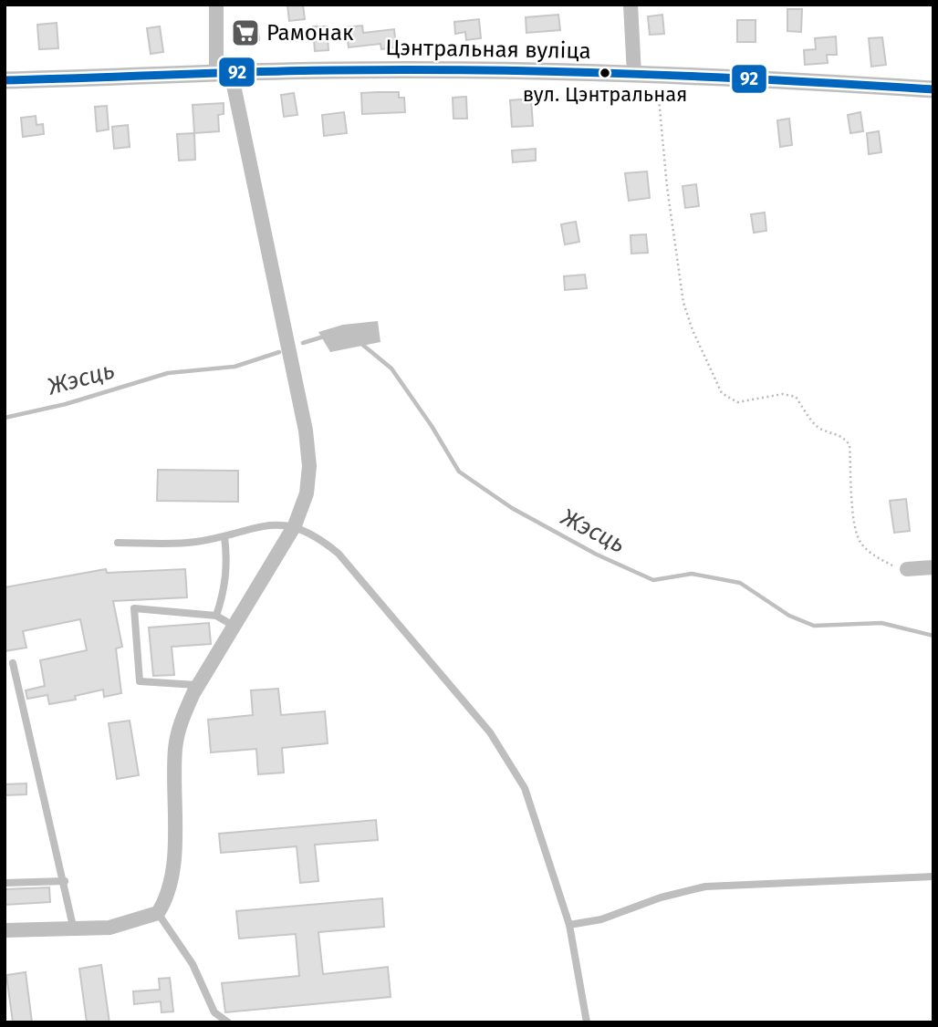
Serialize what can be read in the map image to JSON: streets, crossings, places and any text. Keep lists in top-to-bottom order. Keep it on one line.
{"streets":{"street":["Цэнтральная вуліца"]},"water":["Жэсць"],"places":{"supermarket":["Рамонак"],"other":["вул. Цэнтральная"]},"lines":["transit line 92"]}
